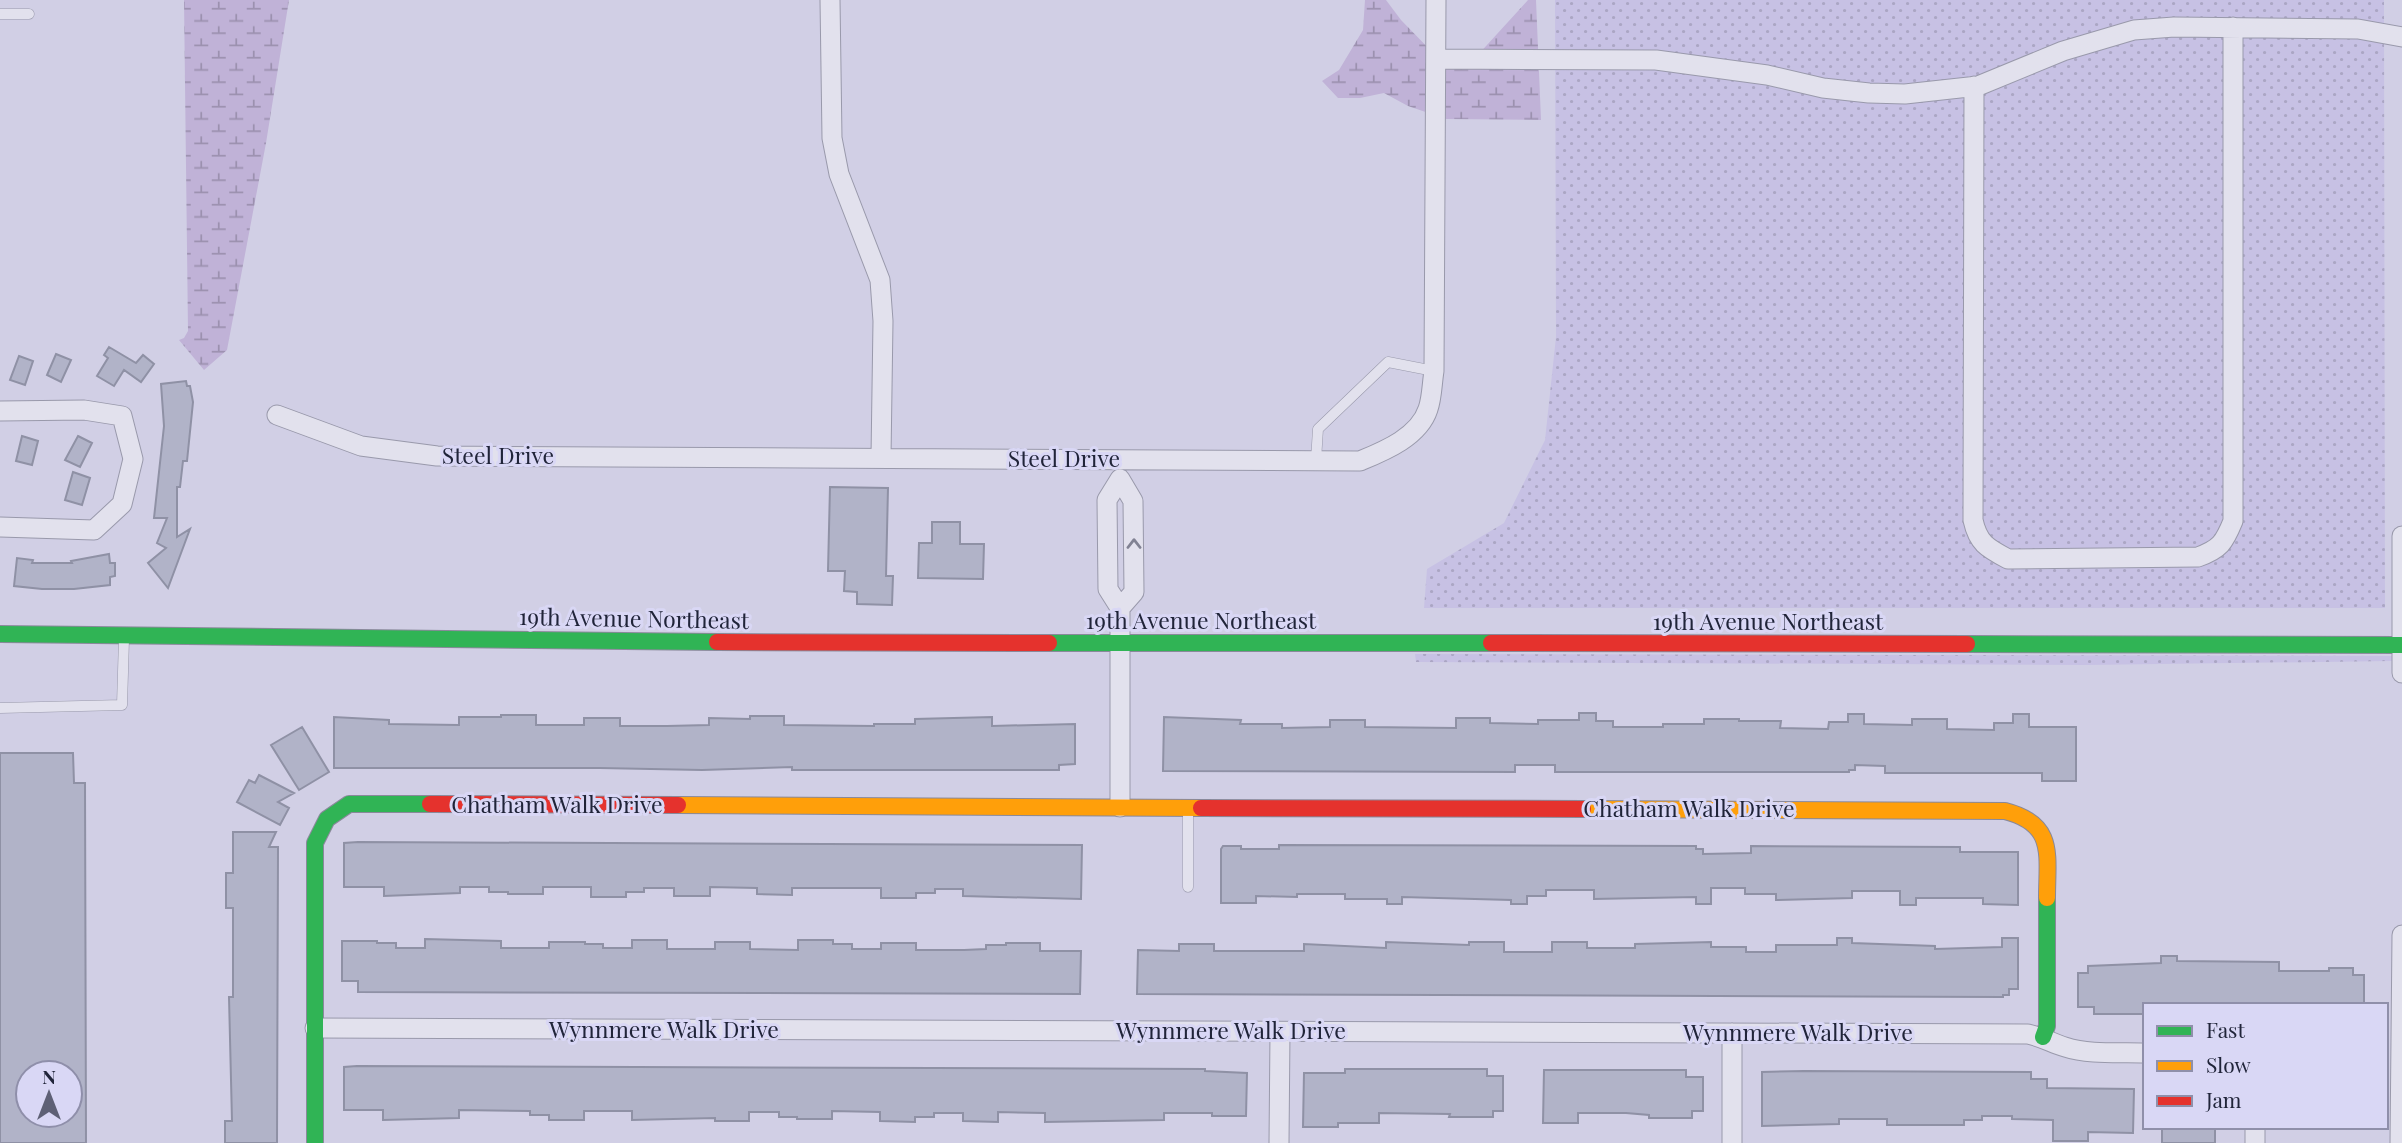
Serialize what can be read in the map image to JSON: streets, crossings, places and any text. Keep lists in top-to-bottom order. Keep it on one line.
{"streets":{"street":["Steel Drive","19th Avenue Northeast","Chatham Walk Drive","Wynnmere Walk Drive"]},"crossings":[["Chatham Walk Drive","Wynnmere Walk Drive"]],"legend":["Fast","Slow","Jam"],"north":"top"}
